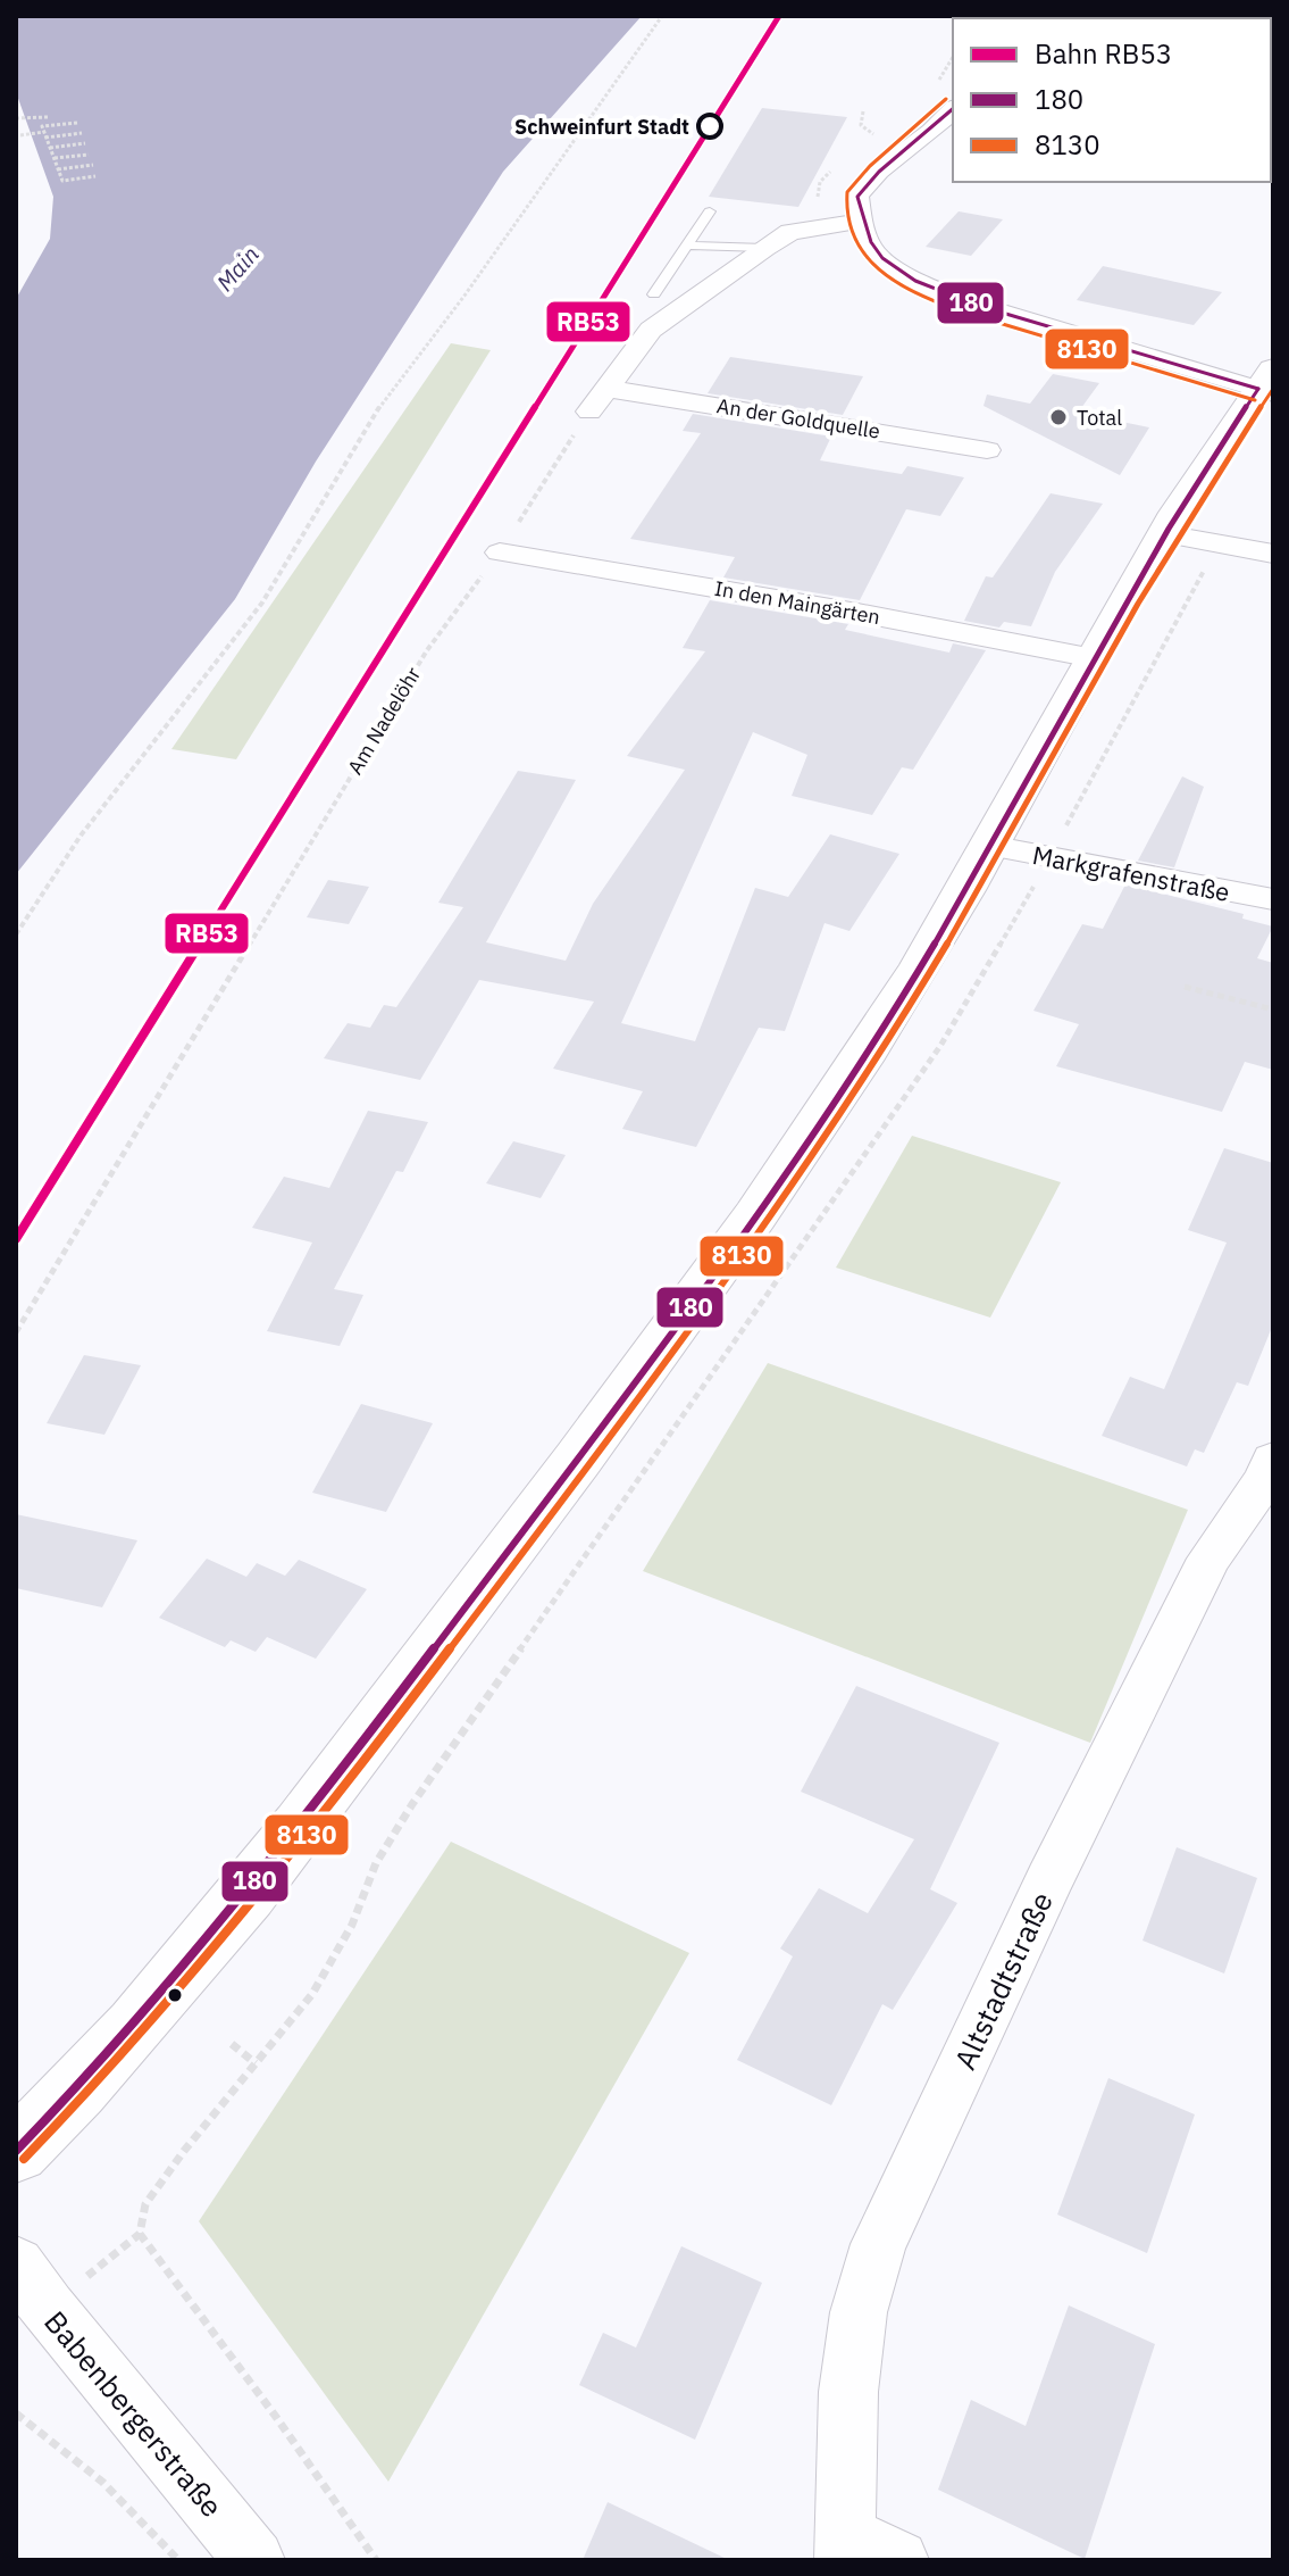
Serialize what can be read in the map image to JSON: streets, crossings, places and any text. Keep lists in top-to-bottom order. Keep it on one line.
{"streets":{"street":["An der Goldquelle","In den Maingärten","Markgrafenstraße","Altstadtstraße","Babenbergerstraße"],"path":["Am Nadelöhr"]},"crossings":[["In den Maingärten","Am Nadelöhr"]],"water":["Main"],"places":["Schweinfurt Stadt","Total"],"lines":["rail line RB53","transit line 8130","transit line 180"],"legend":["Bahn RB53","180","8130"]}
